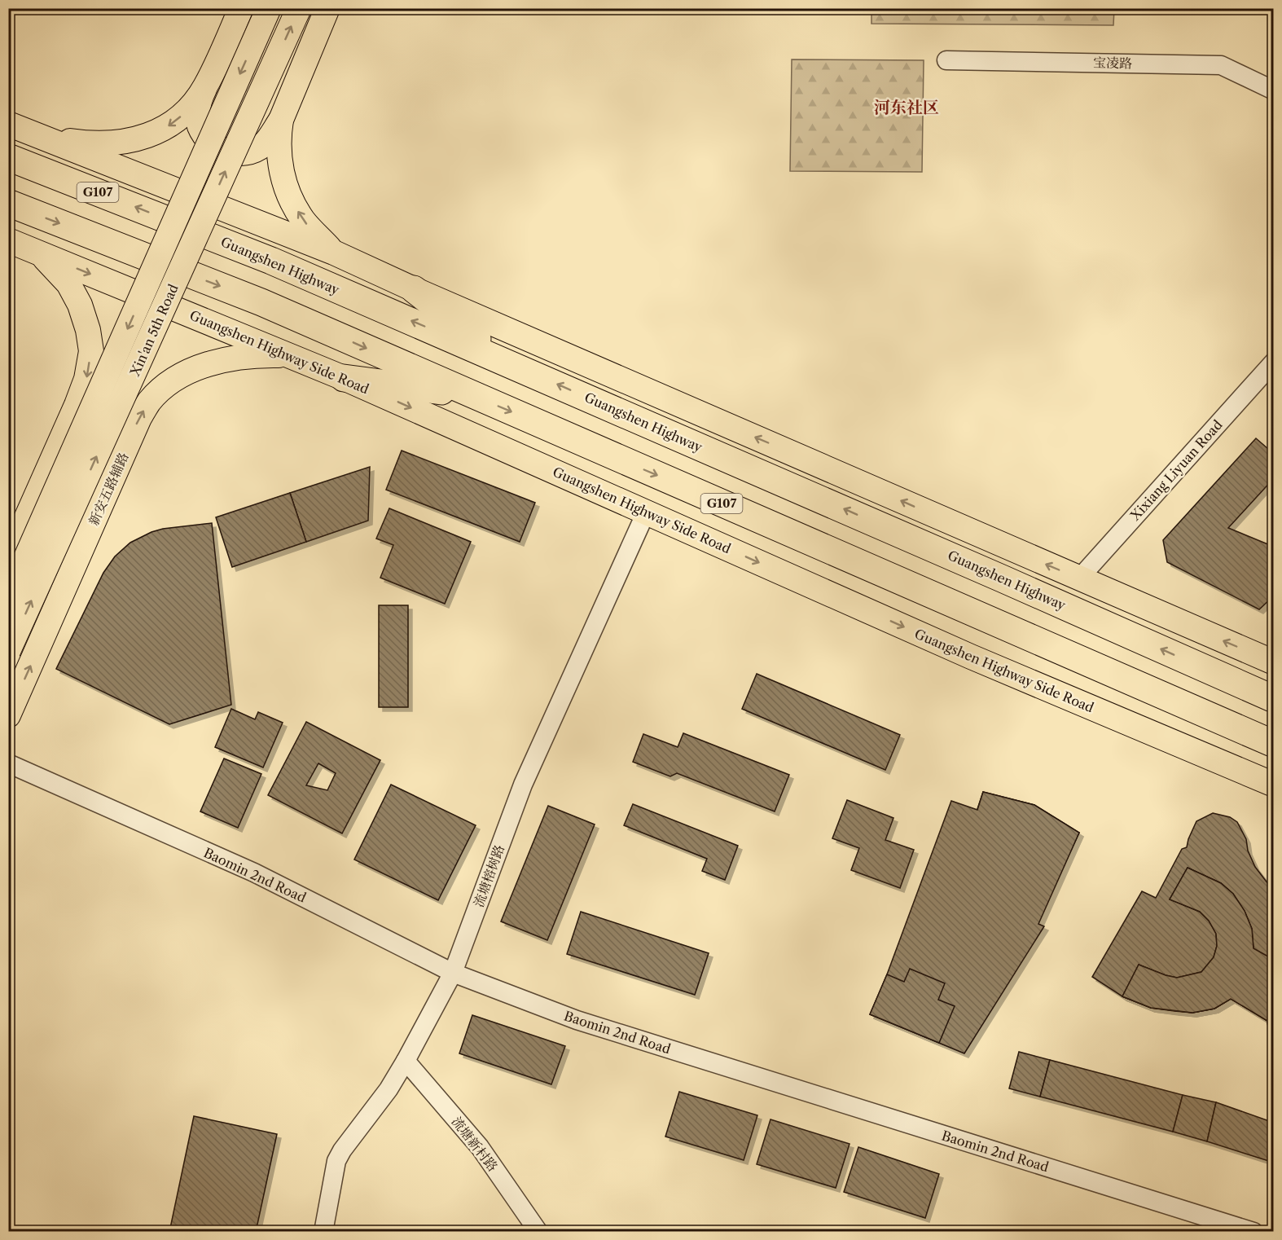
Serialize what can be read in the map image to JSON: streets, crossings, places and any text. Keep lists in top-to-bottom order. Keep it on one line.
{"streets":{"highway":["G107","Guangshen Highway"],"main road":["Xin'an 5th Road","Guangshen Highway Side Road","新安五路辅路"],"street":["宝凌路","Xixiang Liyuan Road","Baomin 2nd Road","流塘榕树路","流塘新村路"]},"crossings":[["Guangshen Highway Side Road","新安五路辅路"],["Guangshen Highway Side Road","流塘榕树路"],["Baomin 2nd Road","流塘榕树路"],["流塘榕树路","流塘新村路"]],"one_way":["新安五路辅路"],"districts":["河东社区"]}
